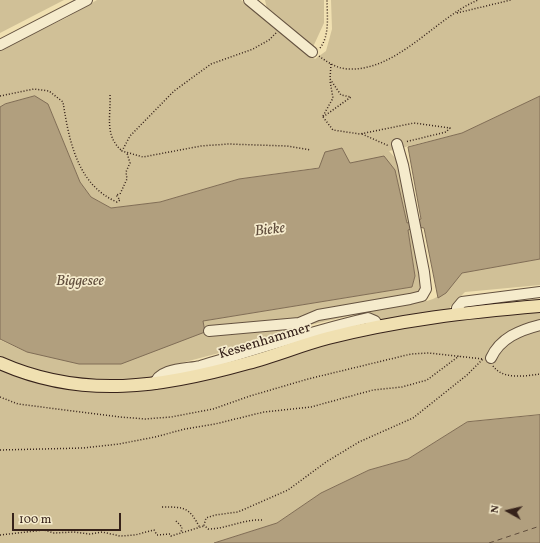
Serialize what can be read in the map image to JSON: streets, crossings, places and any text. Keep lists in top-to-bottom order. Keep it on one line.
{"streets":{"main road":["Kessenhammer"]},"water":["Bieke","Biggesee"],"scale_bar":"100 m","north":"left"}
